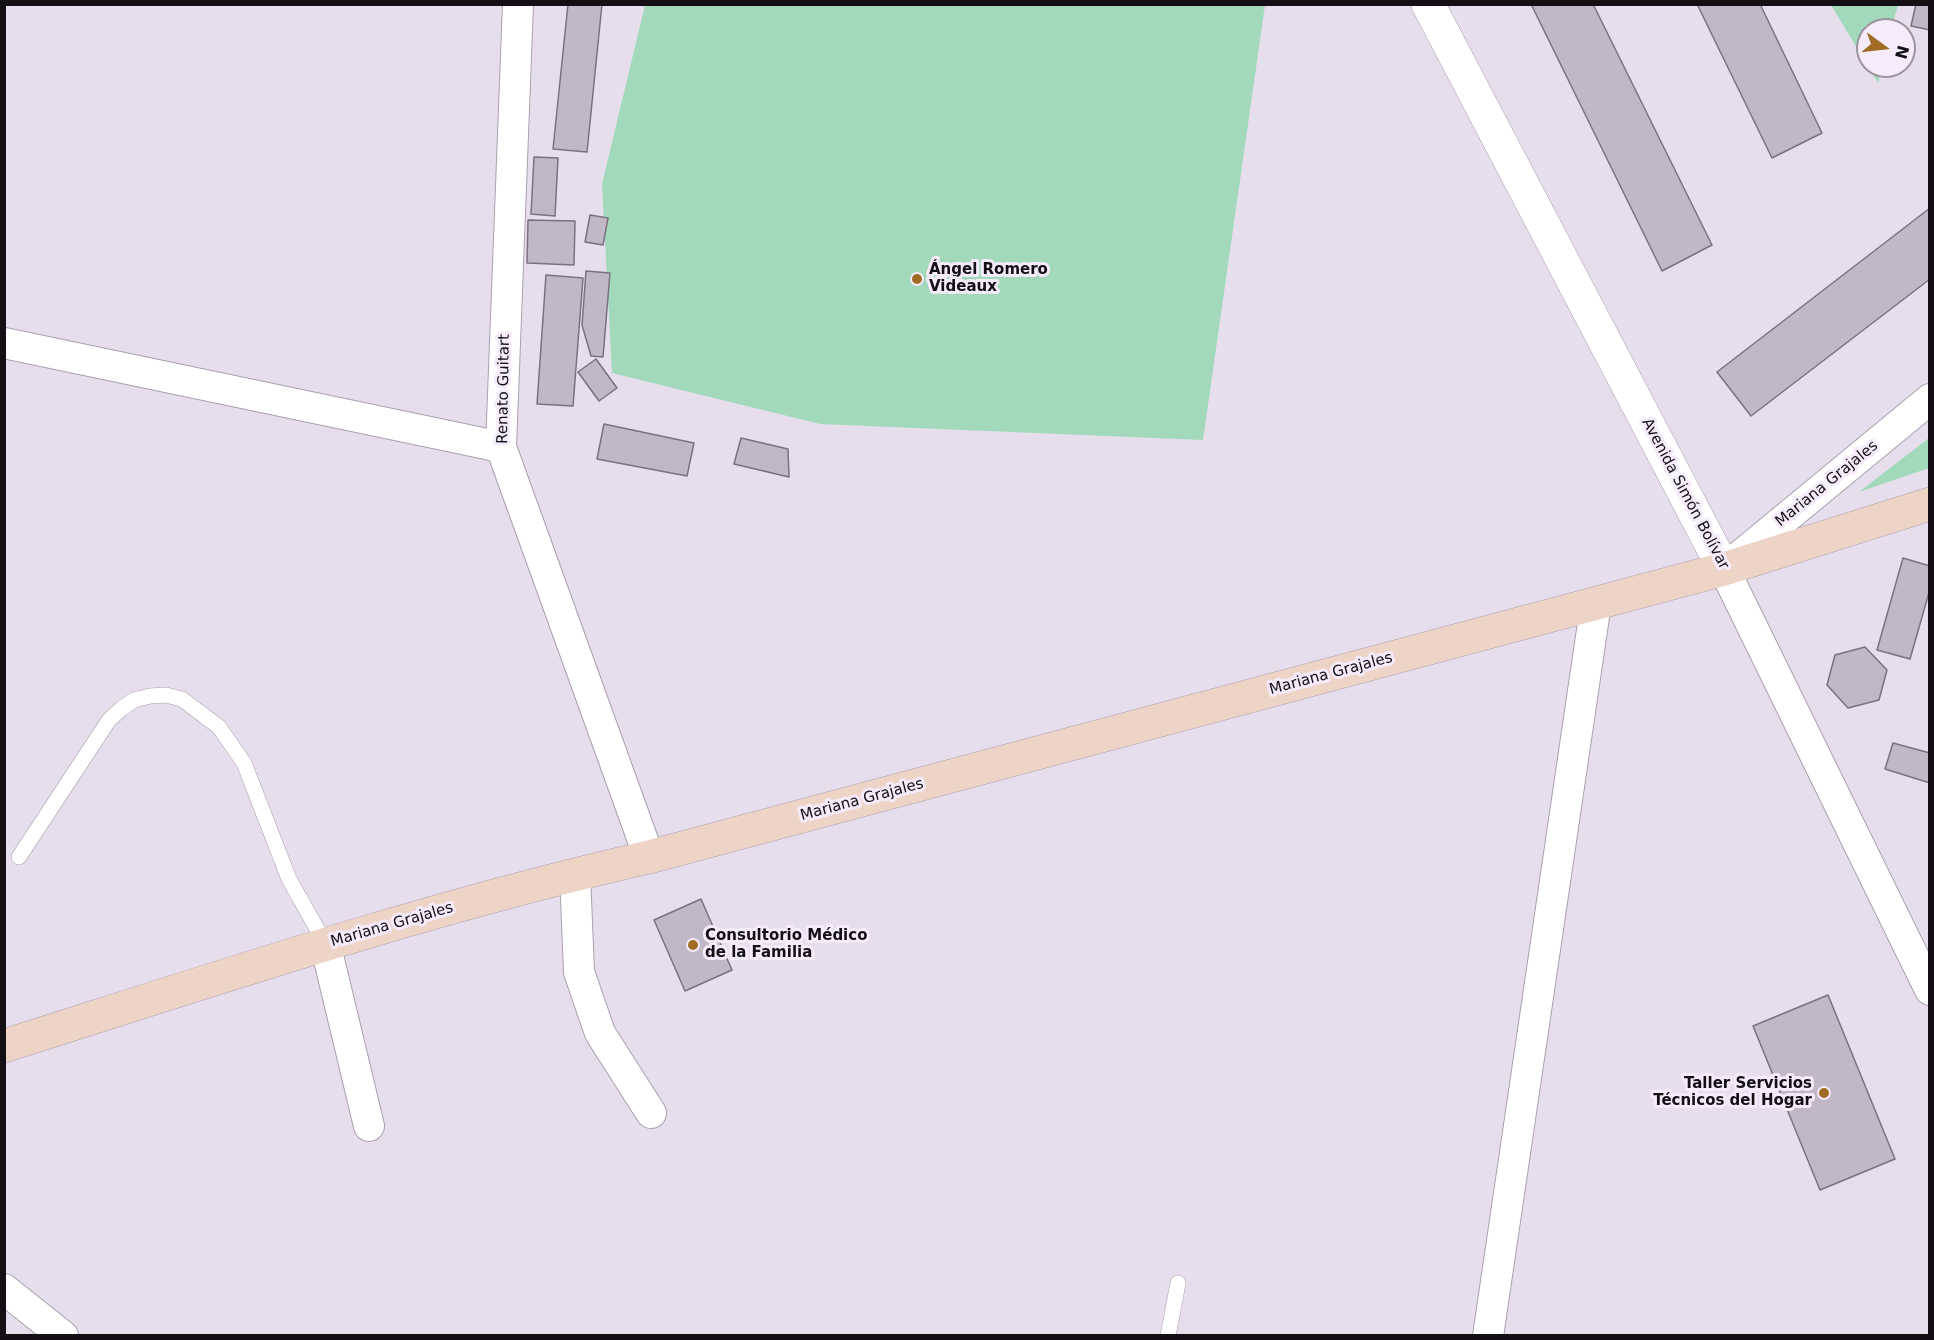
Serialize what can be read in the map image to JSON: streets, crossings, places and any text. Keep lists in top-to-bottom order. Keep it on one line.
{"streets":{"main road":["Mariana Grajales"],"street":["Renato Guitart","Avenida Simón Bolívar"]},"crossings":[["Renato Guitart","Mariana Grajales"],["Mariana Grajales","Avenida Simón Bolívar"]],"places":["Ángel Romero Videaux","Consultorio Médico de la Familia","Taller Servicios Técnicos del Hogar"],"north":"right"}
